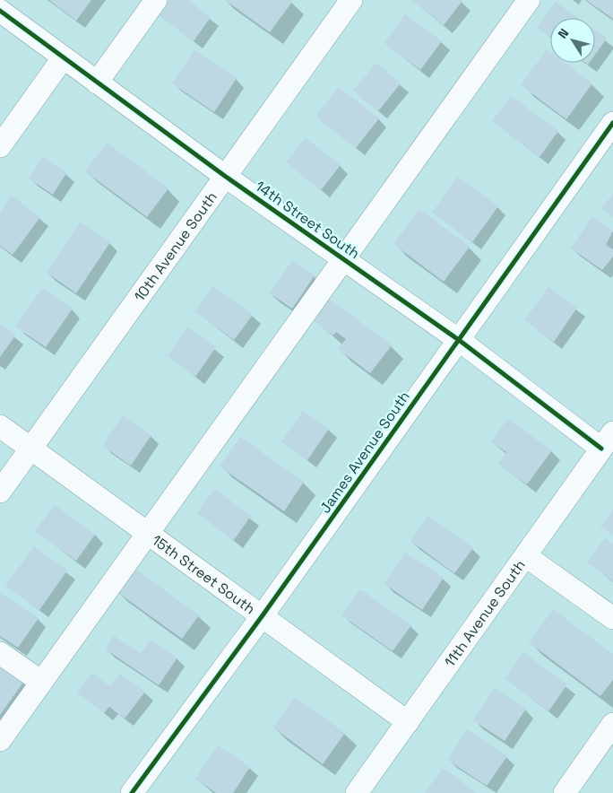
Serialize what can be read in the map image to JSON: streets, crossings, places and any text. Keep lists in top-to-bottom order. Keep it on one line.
{"streets":{"street":["14th Street South","10th Avenue South","James Avenue South","15th Street South","11th Avenue South"]},"crossings":[["14th Street South","10th Avenue South"],["14th Street South","James Avenue South"],["14th Street South","11th Avenue South"],["10th Avenue South","15th Street South"],["James Avenue South","15th Street South"],["15th Street South","11th Avenue South"]],"north":"top left"}
